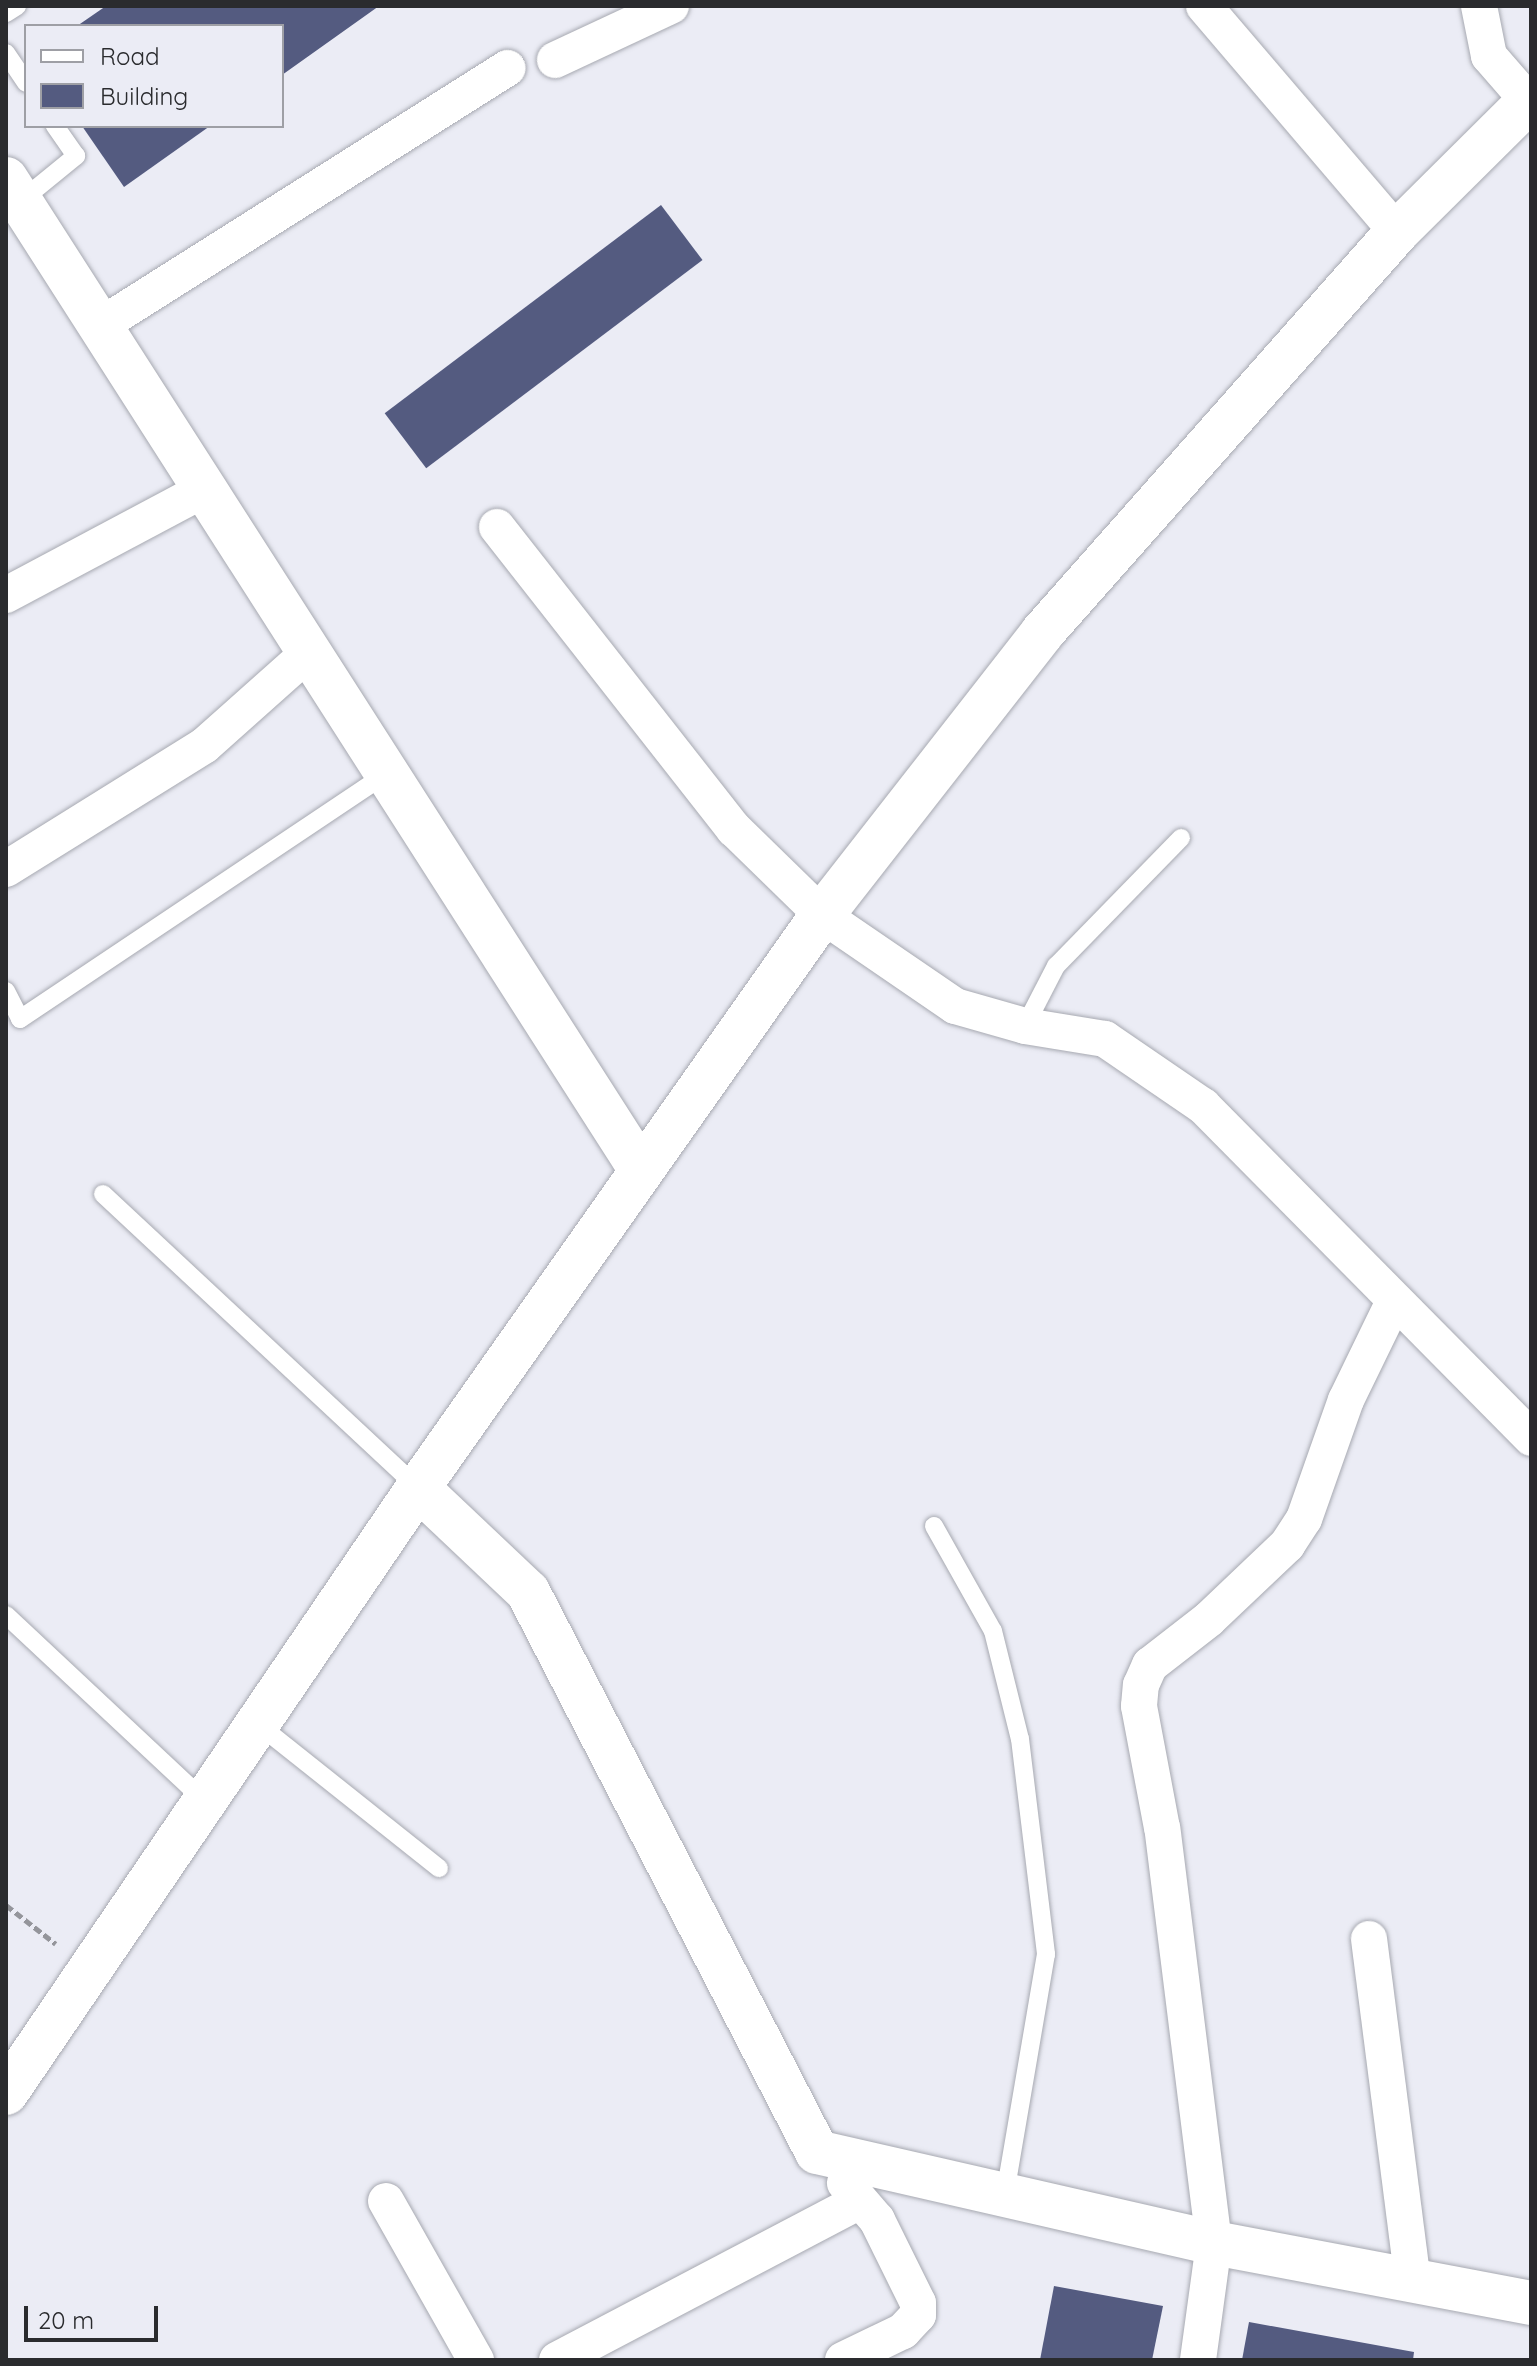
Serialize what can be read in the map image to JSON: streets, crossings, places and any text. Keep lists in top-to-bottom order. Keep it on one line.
{"legend":["Road","Building"],"scale_bar":"20 m"}
